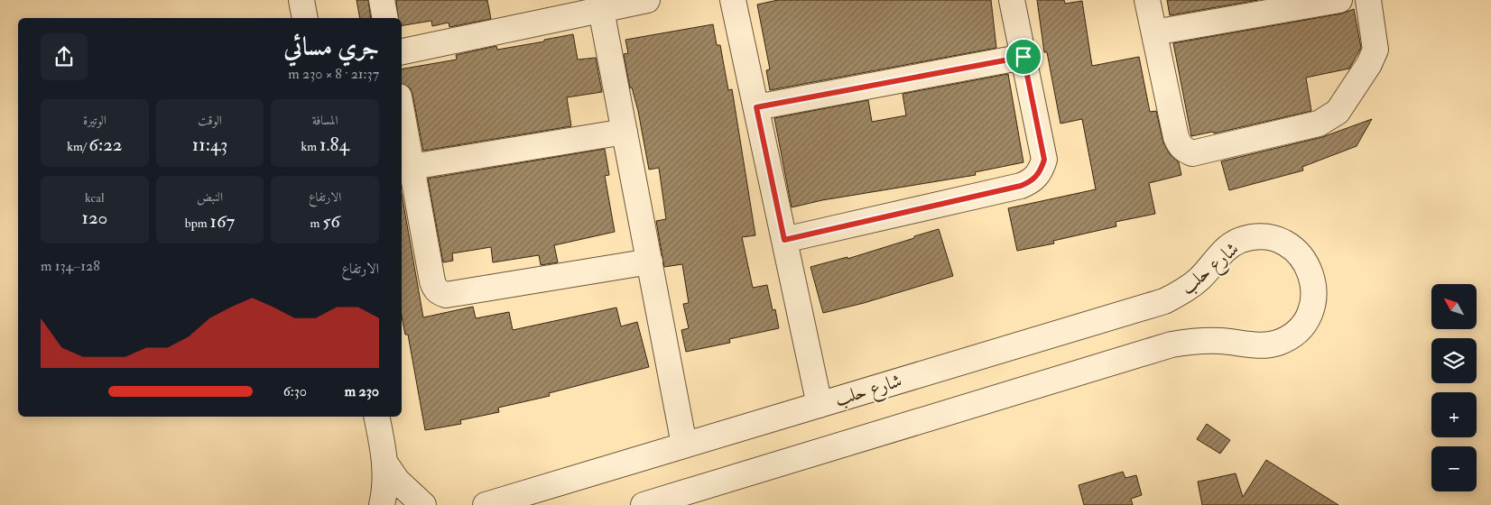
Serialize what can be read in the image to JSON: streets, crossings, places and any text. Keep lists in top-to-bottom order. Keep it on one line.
{"streets":{"street":["شارع حلب"]},"north":"top left","page":{"heading":["جري مسائي","21:37 · 8 × 230 m"],"stats":[["المسافة","1.84 km"],["الوقت","11:43"],["الوتيرة","6:22 /km"],["الارتفاع","56 m"],["النبض","167 bpm"],["kcal","120"]],"chart":["الارتفاع","128–134 m"],"map_buttons":["+","−"],"list":[{"name":"230 m","note":"6:30"}]}}
